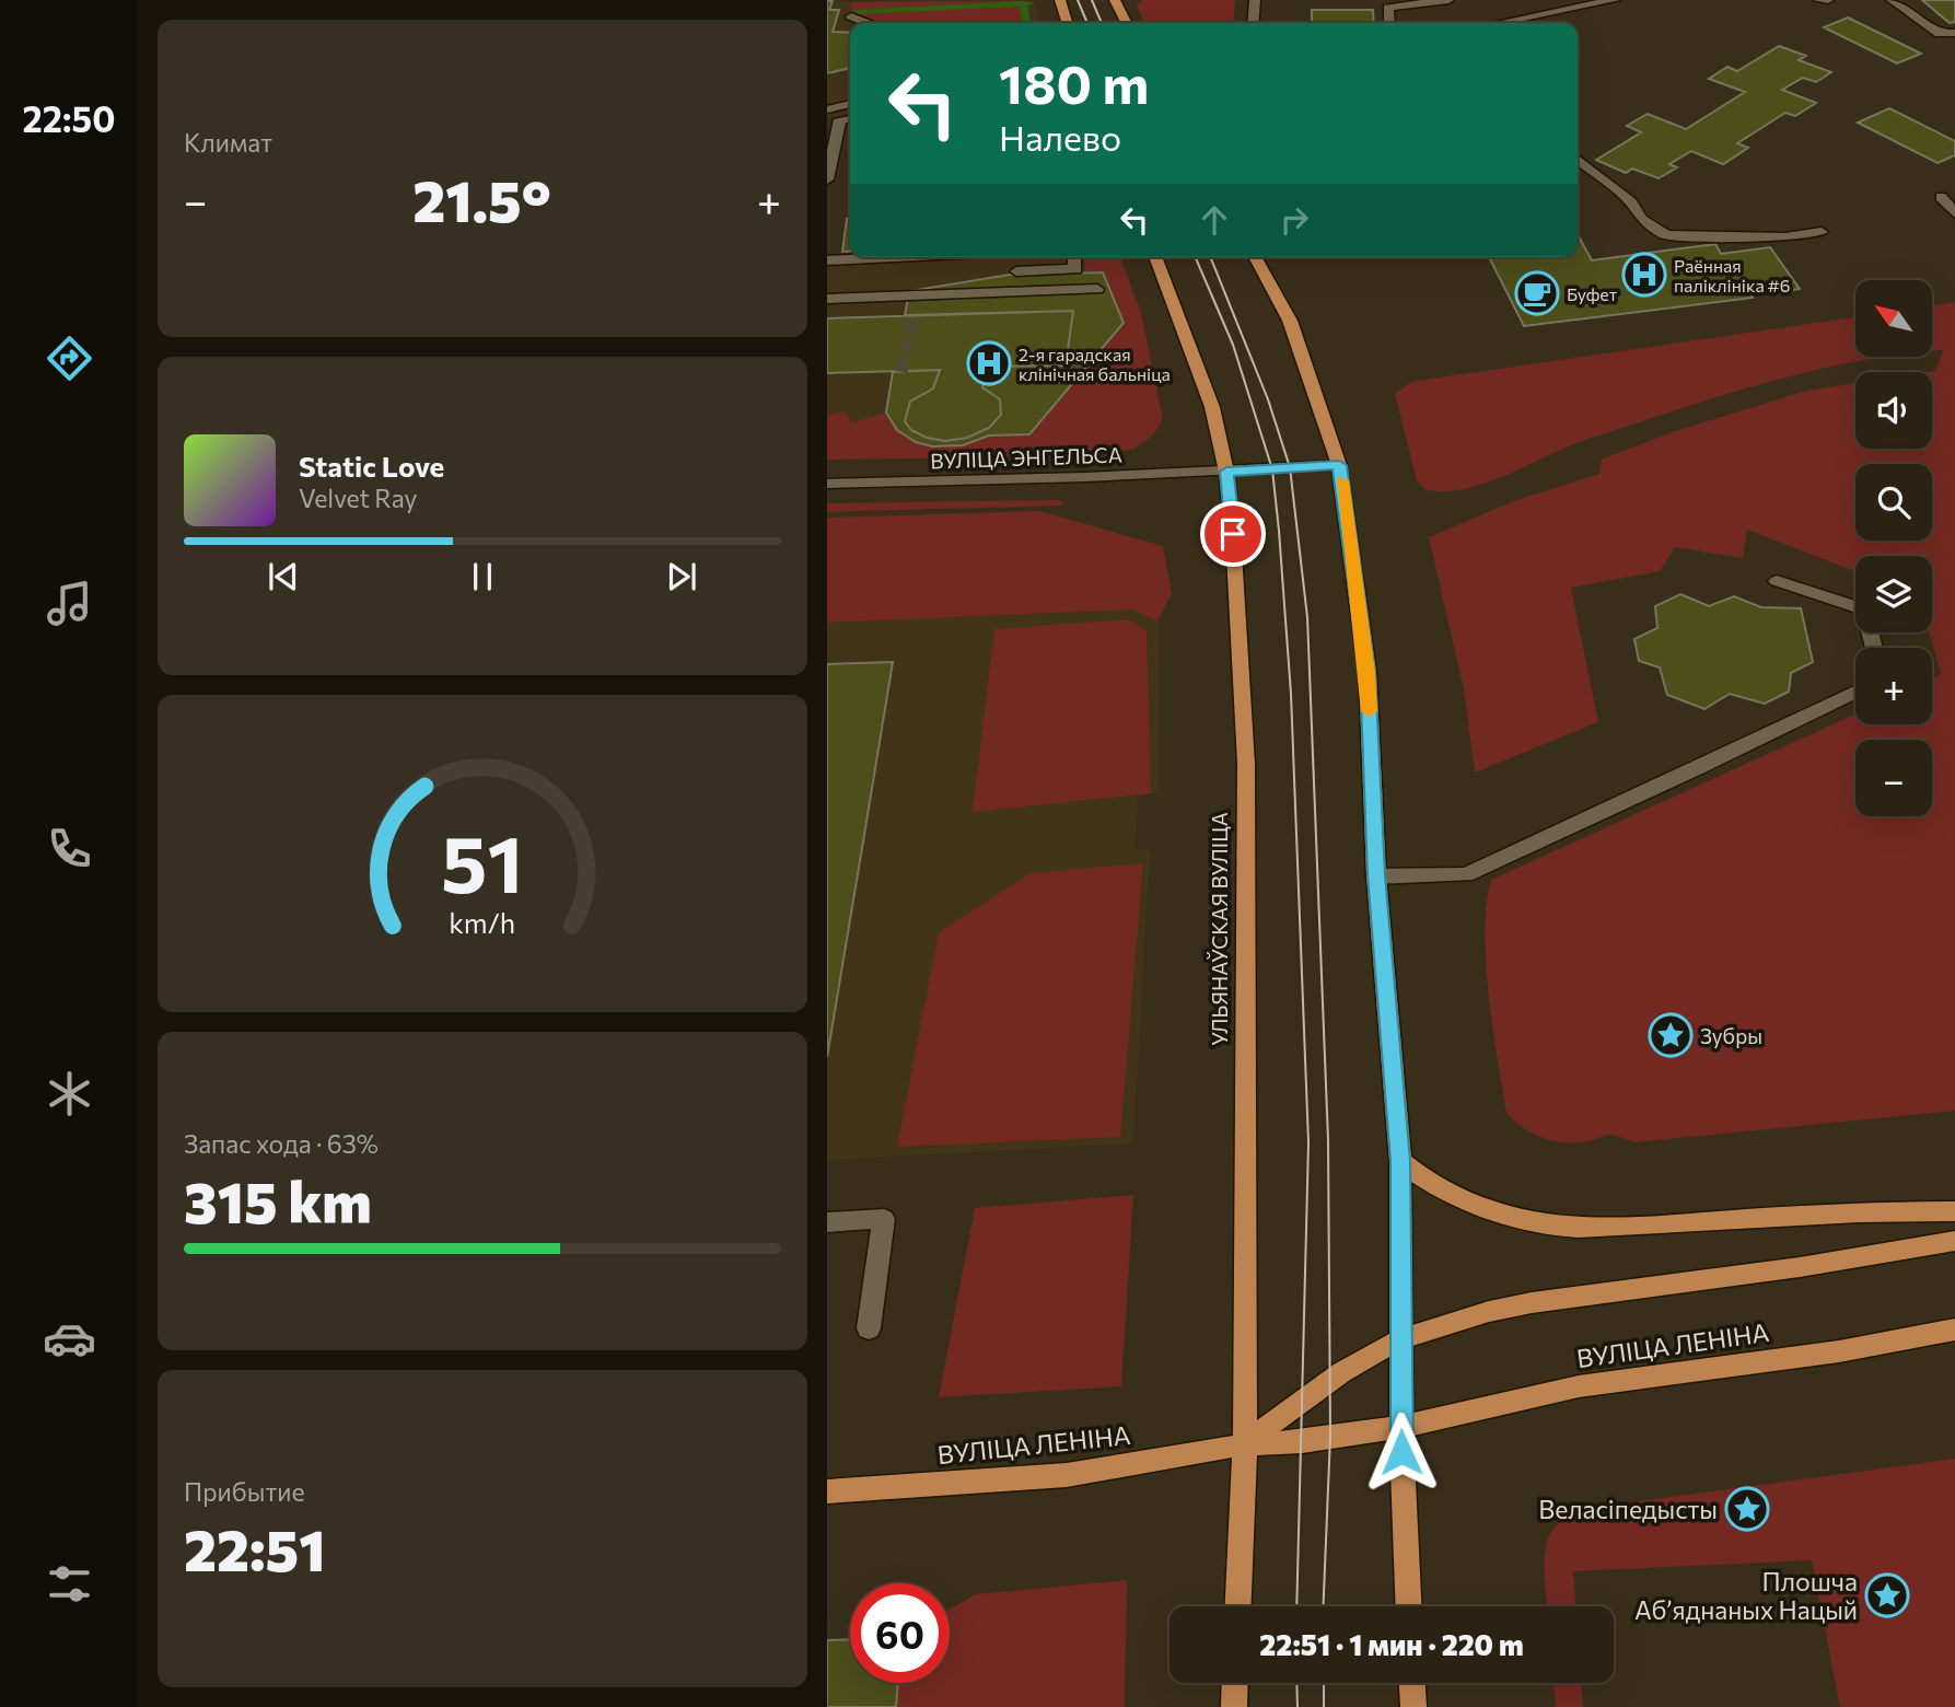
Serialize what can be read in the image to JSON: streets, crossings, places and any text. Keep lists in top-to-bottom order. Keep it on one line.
{"streets":{"main road":["УЛЬЯНАЎСКАЯ ВУЛІЦА","ВУЛІЦА ЛЕНІНА"],"street":["ВУЛІЦА ЭНГЕЛЬСА"]},"crossings":[["ВУЛІЦА ЭНГЕЛЬСА","УЛЬЯНАЎСКАЯ ВУЛІЦА"],["УЛЬЯНАЎСКАЯ ВУЛІЦА","ВУЛІЦА ЛЕНІНА"]],"places":{"hospital":["Раённая паліклініка #6","2-я гарадская клінічная бальніца"],"cafe":["Буфет"],"place":["Зубры","Веласіпедысты","Плошча Абʼяднаных Нацый"]},"north":"top left","page":{"tabs":"22:50","tile":["Климат",["Запас хода · 63%","315 km"],["Прибытие","22:51"]],"turn":["180 m","Налево"],"heat":["−","21.5°","+"],"map_buttons":["+","−"],"song":["Static Love","Velvet Ray"],"limit":"60","trip":"22:51 · 1 мин · 220 m","gauge":["51","km/h"]}}
